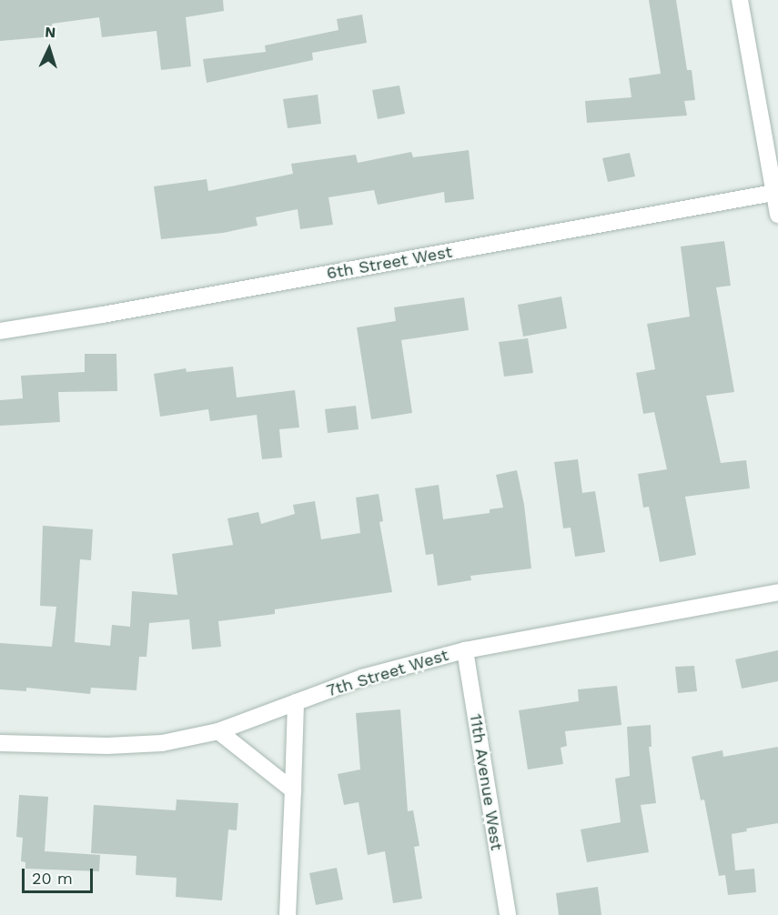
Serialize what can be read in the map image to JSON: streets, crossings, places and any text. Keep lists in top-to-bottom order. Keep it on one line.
{"streets":{"street":["6th Street West","7th Street West","11th Avenue West"]},"crossings":[["7th Street West","11th Avenue West"]],"scale_bar":"20 m","north":"top"}
